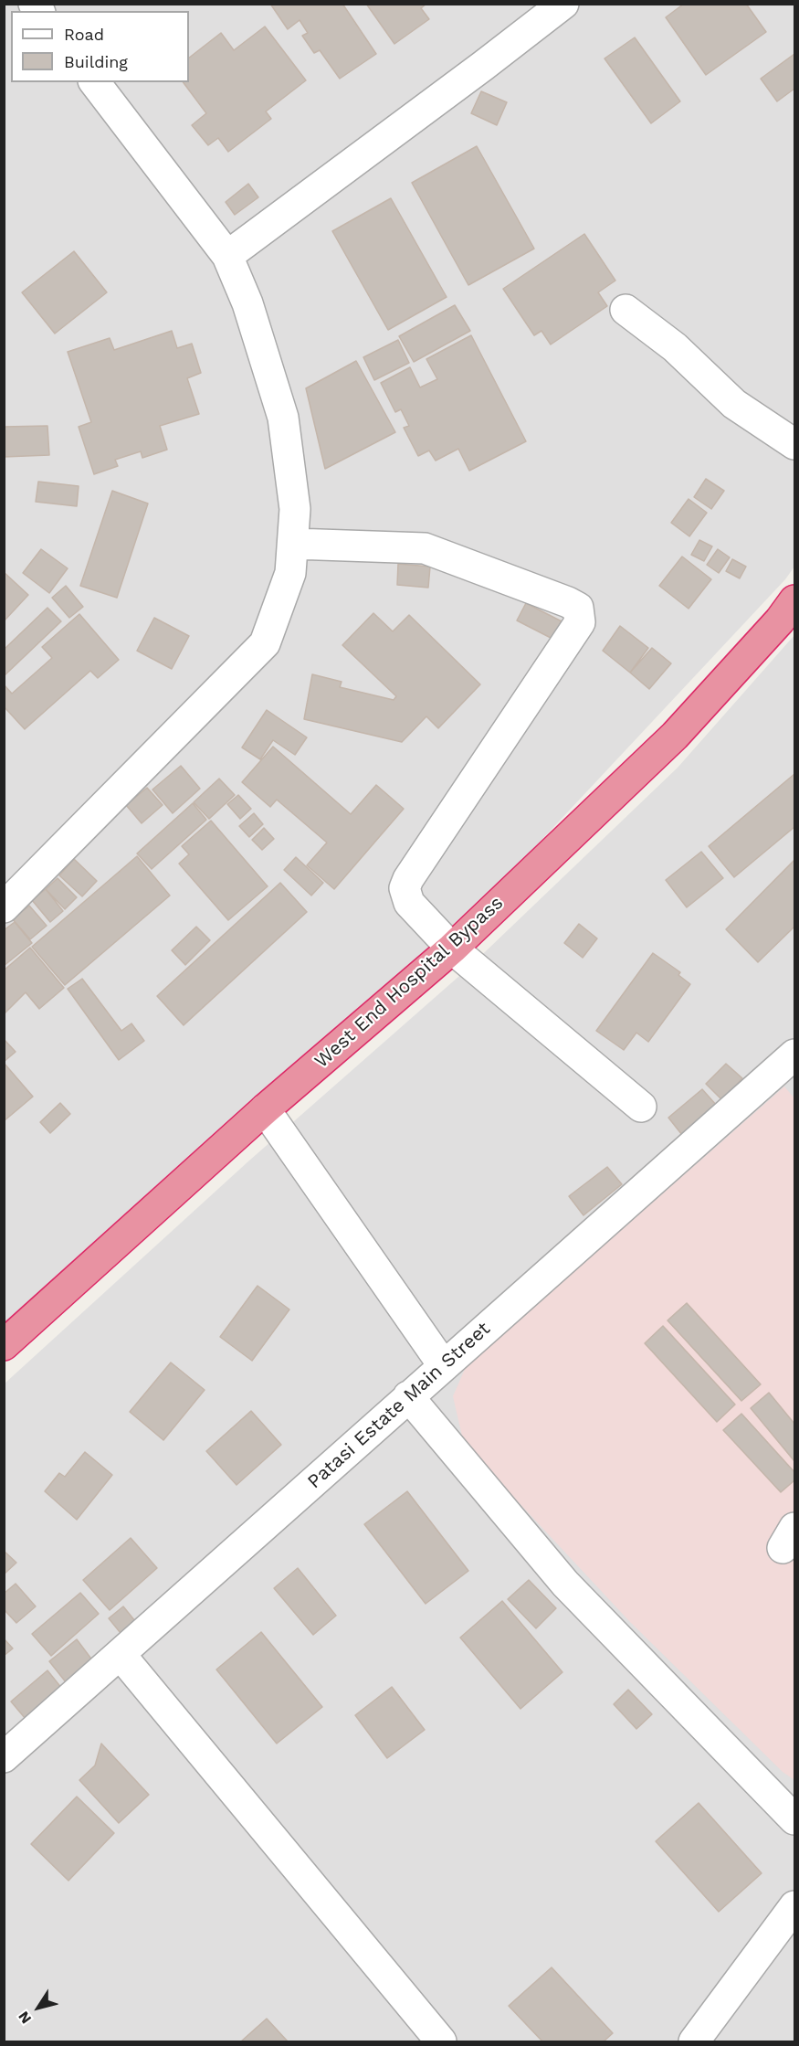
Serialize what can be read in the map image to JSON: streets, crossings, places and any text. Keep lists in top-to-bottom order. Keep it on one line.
{"streets":{"highway":["West End Hospital Bypass"],"street":["Patasi Estate Main Street"]},"legend":["Road","Building"],"north":"bottom left"}
